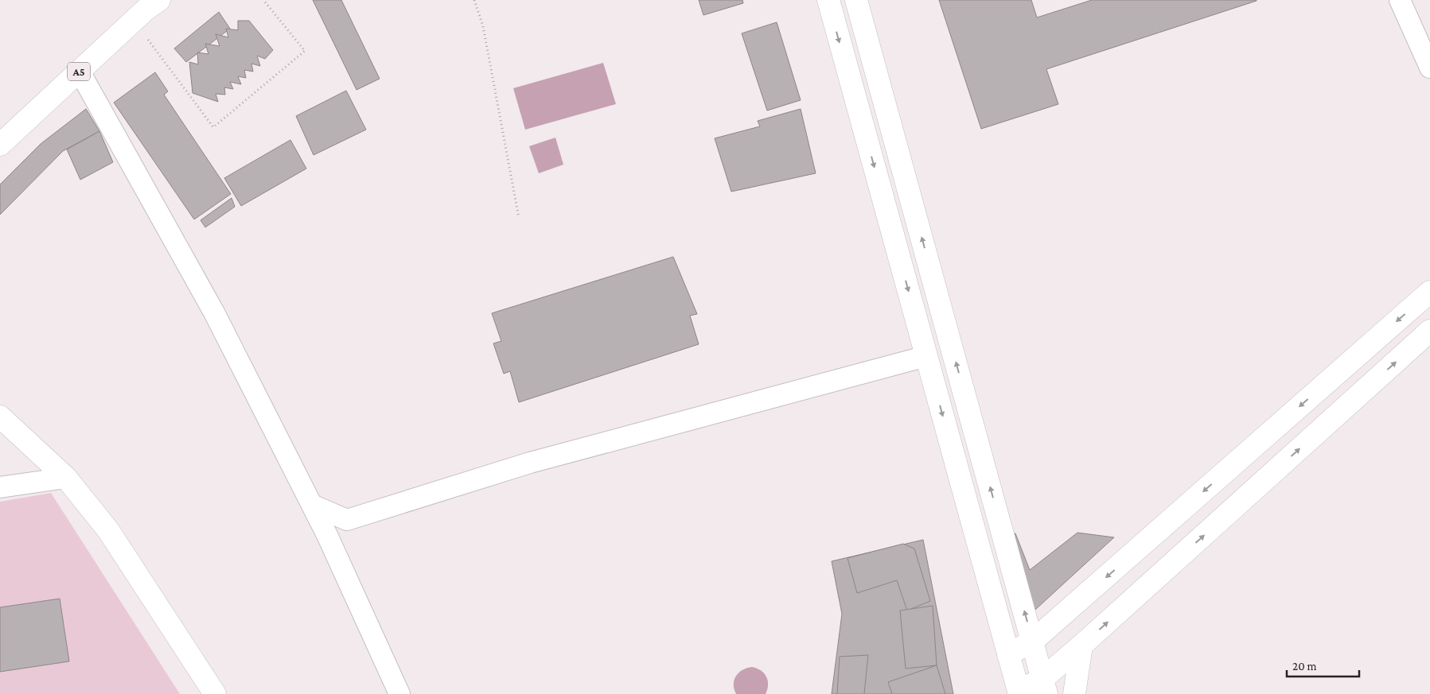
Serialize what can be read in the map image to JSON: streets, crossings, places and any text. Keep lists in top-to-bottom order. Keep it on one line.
{"streets":{"main road":["A5"]},"scale_bar":"20 m"}
